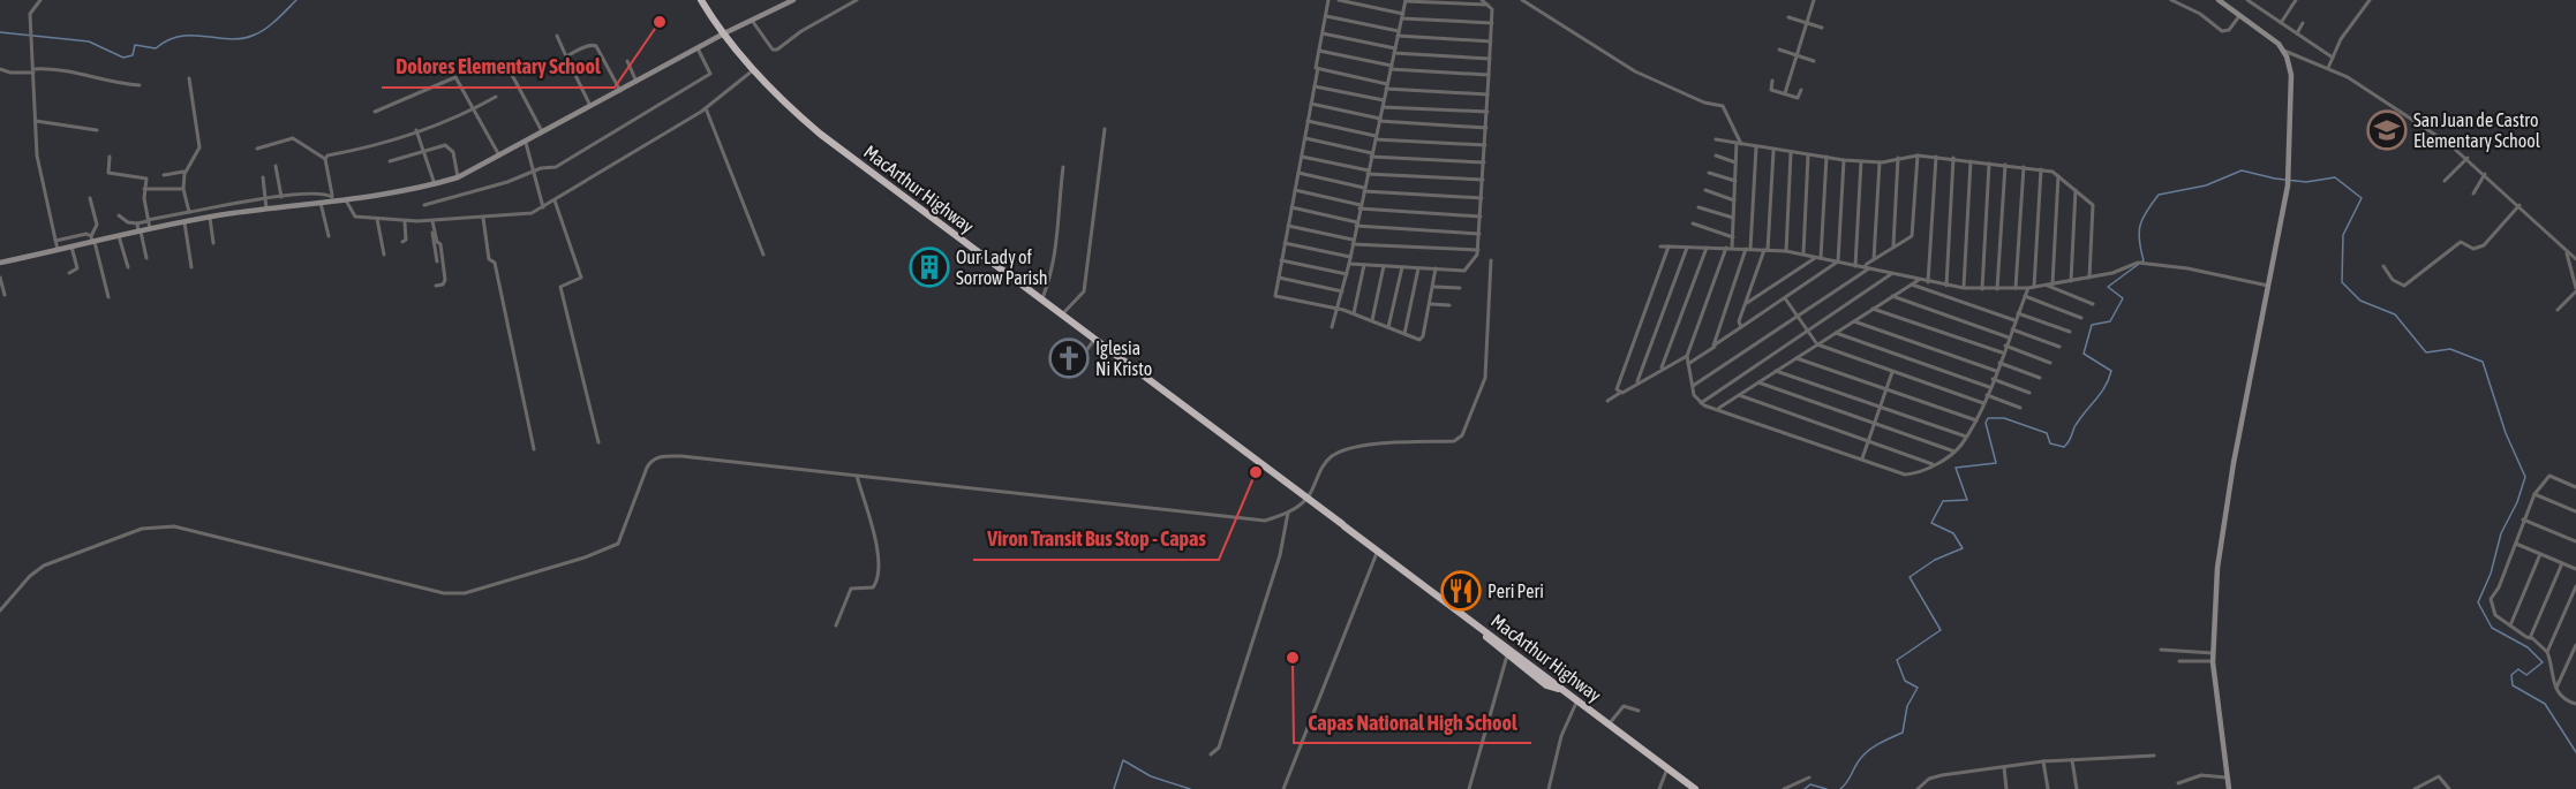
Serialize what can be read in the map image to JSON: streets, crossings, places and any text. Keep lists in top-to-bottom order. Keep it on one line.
{"streets":{"highway":["MacArthur Highway"]},"places":{"other":["Dolores Elementary School","Viron Transit Bus Stop - Capas","Capas National High School"],"school or university":["San Juan de Castro Elementary School"],"building":["Our Lady of Sorrow Parish"],"church":["Iglesia Ni Kristo"],"restaurant":["Peri Peri"]}}
